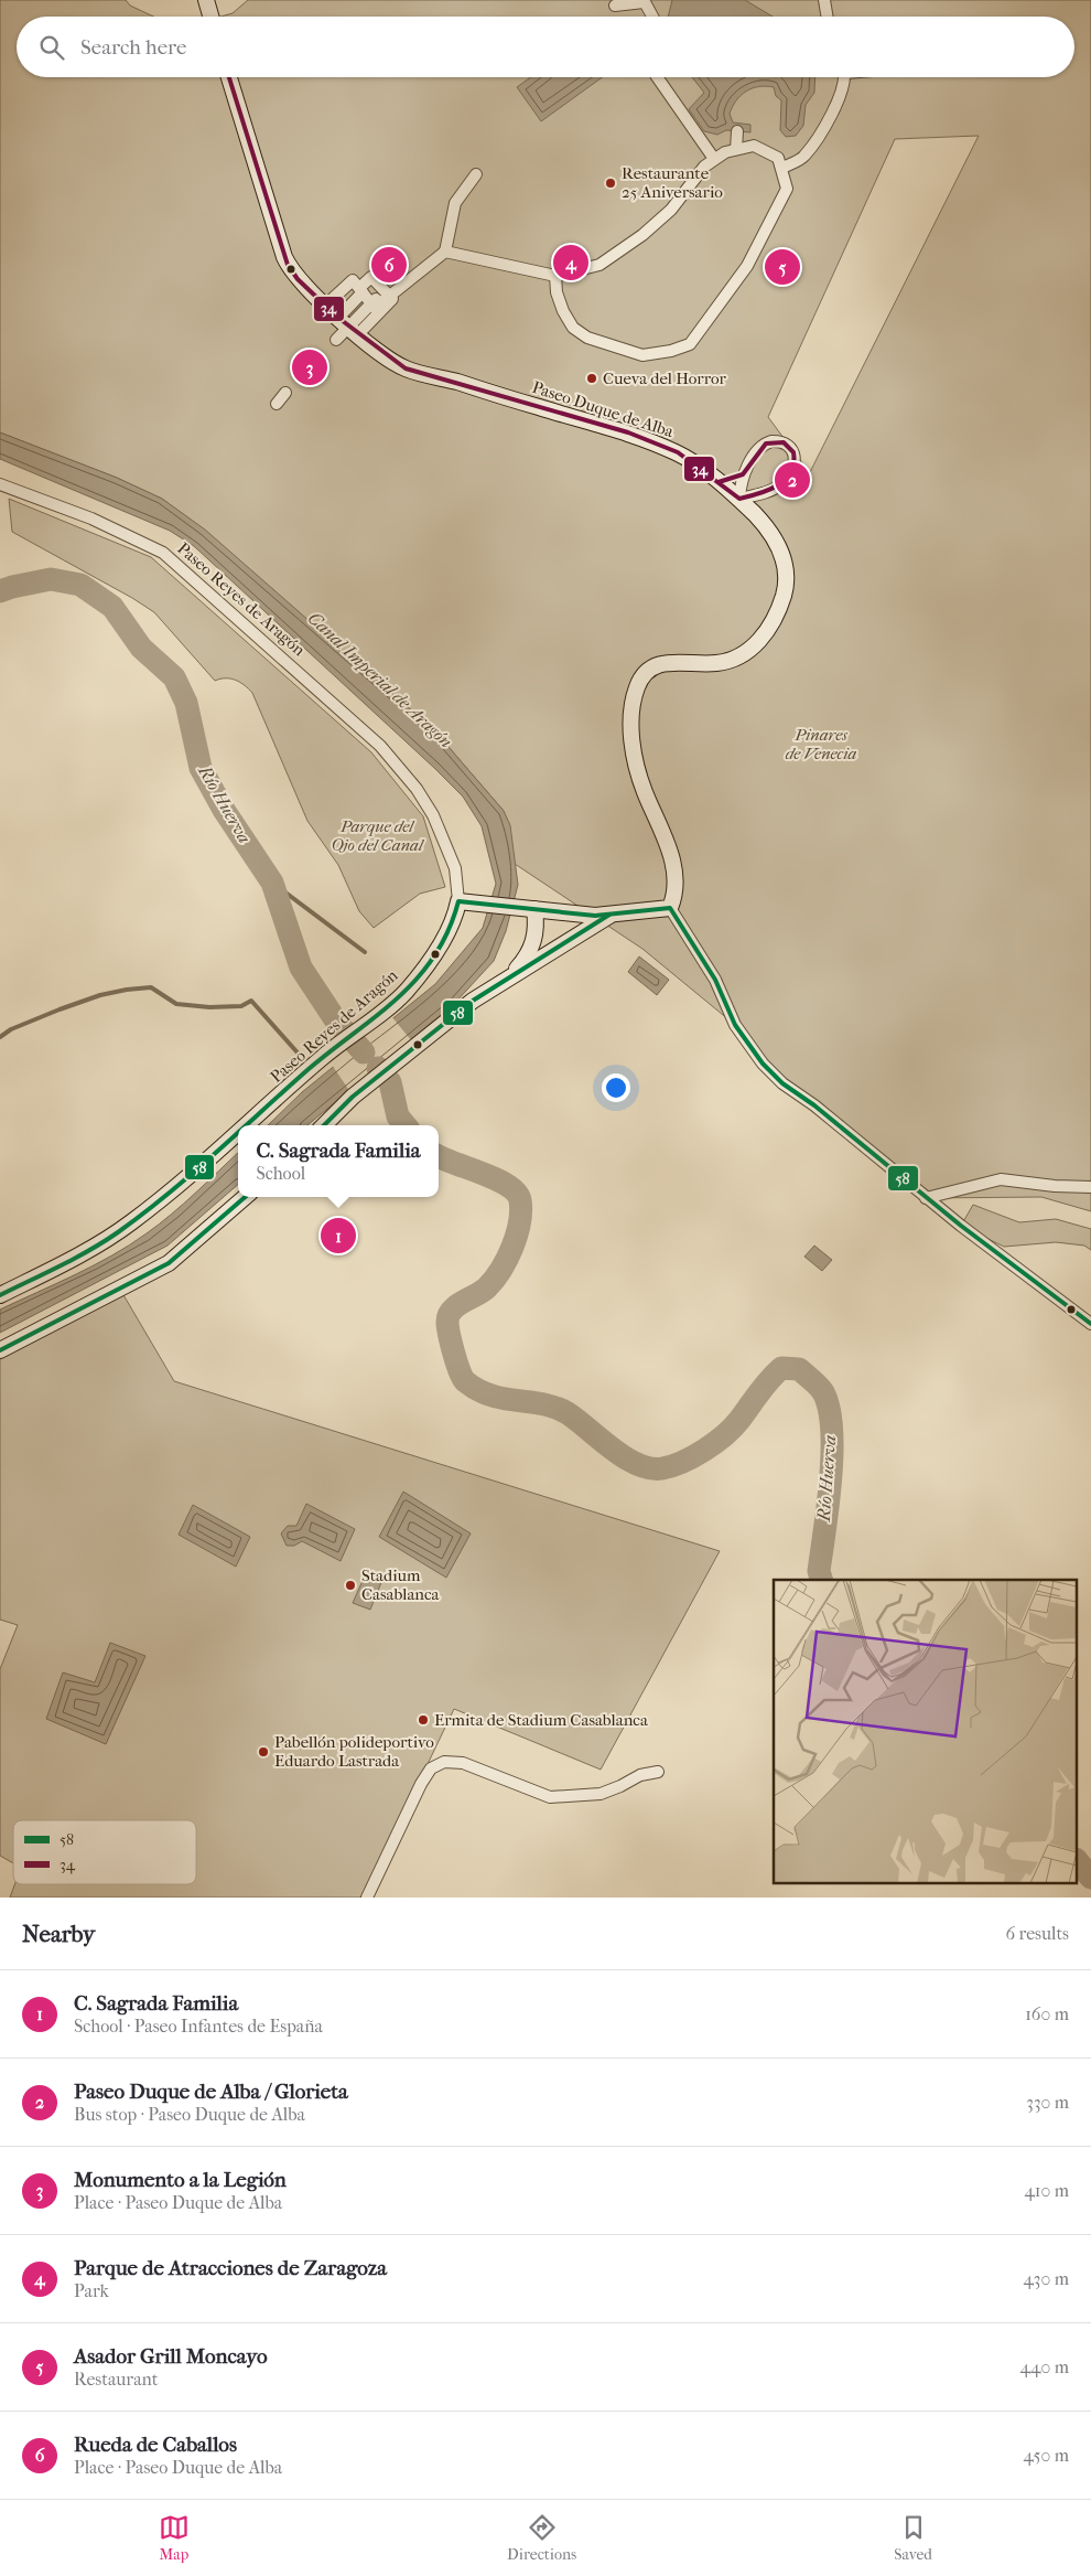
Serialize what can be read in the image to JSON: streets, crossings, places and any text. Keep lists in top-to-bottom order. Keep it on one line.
{"streets":{"street":["Paseo Duque de Alba","Paseo Reyes de Aragón"]},"water":["Canal Imperial de Aragón","Río Huerva"],"parks":["Pinares de Venecia","Parque del Ojo del Canal"],"places":["Restaurante 25 Aniversario","Cueva del Horror","Stadium Casablanca","Ermita de Stadium Casablanca","Pabellón polideportivo Eduardo Lastrada"],"lines":["transit line 34","transit line 58"],"legend":["58","34"],"page":{"search":"Search here","pins":["4","6","5","3","2","1"],"popup":["C. Sagrada Familia","School"],"heading":["Nearby","6 results"],"list":[{"mark":"1","name":"C. Sagrada Familia","note":"School · Paseo Infantes de España","value":"160 m"},{"mark":"2","name":"Paseo Duque de Alba / Glorieta","note":"Bus stop · Paseo Duque de Alba","value":"330 m"},{"mark":"3","name":"Monumento a la Legión","note":"Place · Paseo Duque de Alba","value":"410 m"},{"mark":"4","name":"Parque de Atracciones de Zaragoza","note":"Park","value":"430 m"},{"mark":"5","name":"Asador Grill Moncayo","note":"Restaurant","value":"440 m"},{"mark":"6","name":"Rueda de Caballos","note":"Place · Paseo Duque de Alba","value":"450 m"}],"nav":["Map","Directions","Saved"]}}
